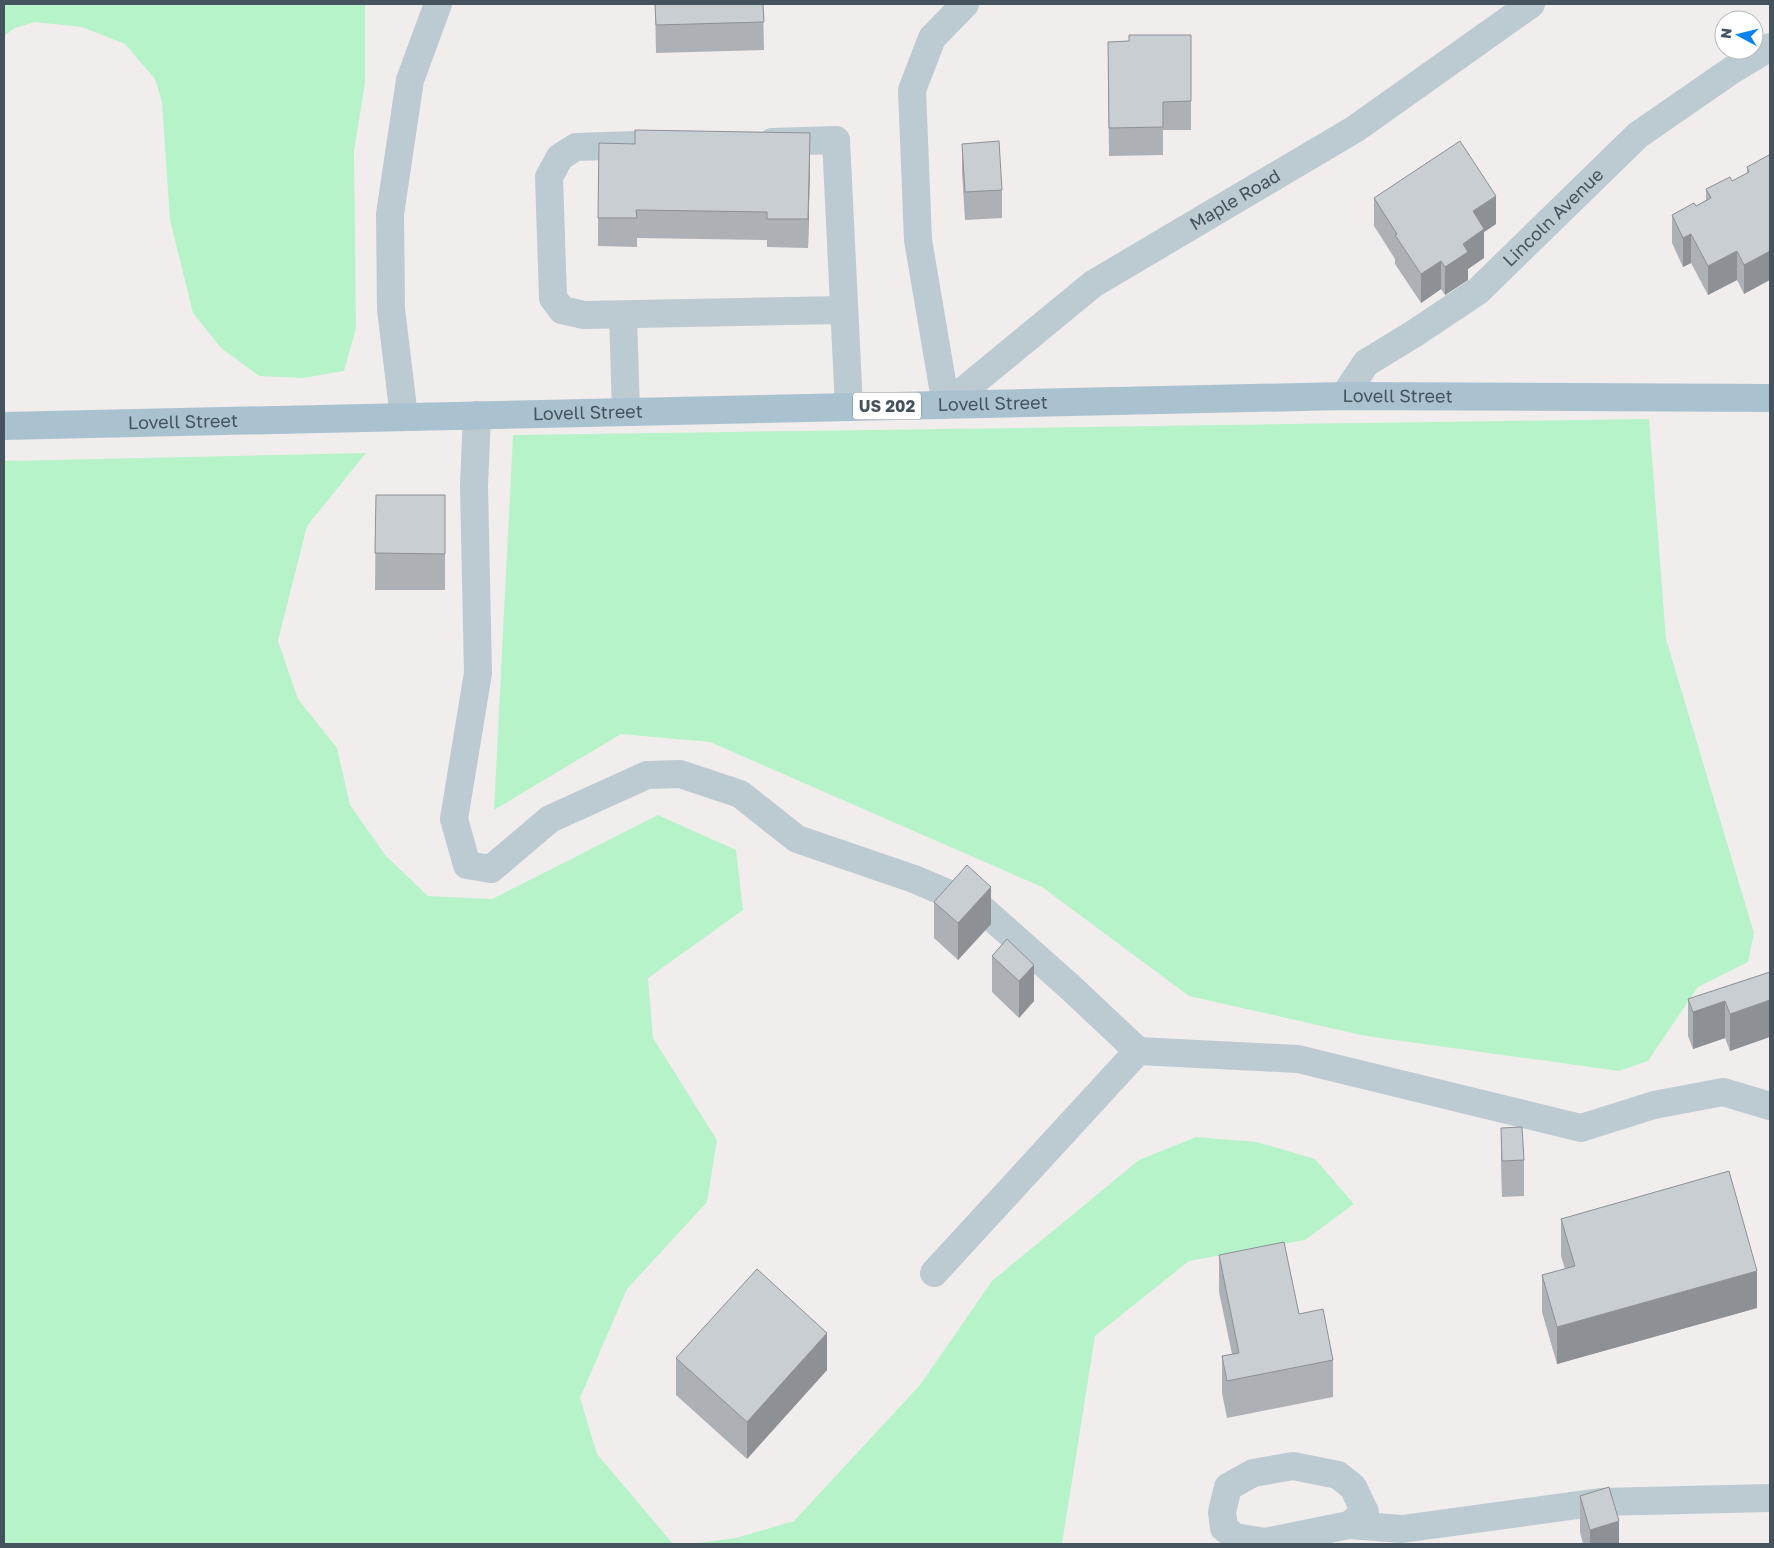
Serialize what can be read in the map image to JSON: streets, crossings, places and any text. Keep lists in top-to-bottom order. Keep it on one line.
{"streets":{"main road":["Lovell Street","US 202"],"street":["Maple Road","Lincoln Avenue"]},"crossings":[["Maple Road","Lovell Street"],["Lincoln Avenue","Lovell Street"]],"north":"left"}
